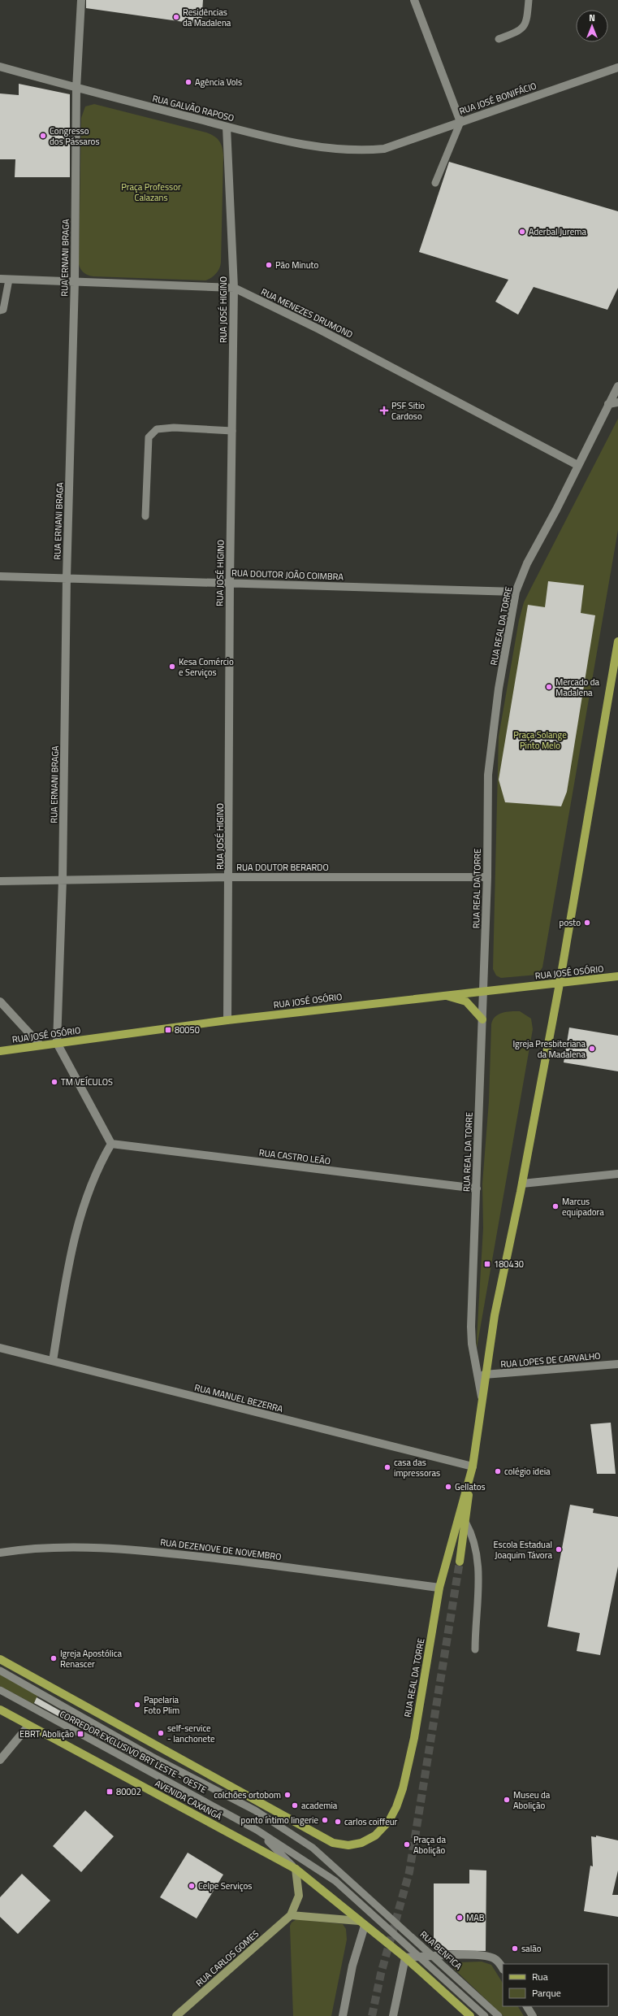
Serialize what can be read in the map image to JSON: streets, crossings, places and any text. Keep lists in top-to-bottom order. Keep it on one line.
{"streets":{"main road":["RUA REAL DA TORRE","RUA JOSÉ OSÓRIO","AVENIDA CAXANGÁ","RUA CARLOS GOMES"],"street":["RUA JOSÉ BONIFÁCIO","RUA GALVÃO RAPOSO","RUA ERNANI BRAGA","RUA JOSÉ HIGINO","RUA MENEZES DRUMOND","RUA DOUTOR JOÃO COIMBRA","RUA DOUTOR BERARDO","RUA CASTRO LEÃO","RUA LOPES DE CARVALHO","RUA MANUEL BEZERRA","RUA DEZENOVE DE NOVEMBRO"],"lane":["CORREDOR EXCLUSIVO BRT LESTE - OESTE","RUA BENFICA"]},"crossings":[["RUA JOSÉ BONIFÁCIO","RUA GALVÃO RAPOSO"],["RUA GALVÃO RAPOSO","RUA ERNANI BRAGA"],["RUA GALVÃO RAPOSO","RUA JOSÉ HIGINO"],["RUA ERNANI BRAGA","RUA MENEZES DRUMOND"],["RUA ERNANI BRAGA","RUA DOUTOR JOÃO COIMBRA"],["RUA ERNANI BRAGA","RUA DOUTOR BERARDO"],["RUA ERNANI BRAGA","RUA JOSÉ OSÓRIO"],["RUA JOSÉ HIGINO","RUA MENEZES DRUMOND"],["RUA JOSÉ HIGINO","RUA DOUTOR JOÃO COIMBRA"],["RUA JOSÉ HIGINO","RUA DOUTOR BERARDO"],["RUA JOSÉ HIGINO","RUA JOSÉ OSÓRIO"],["RUA MENEZES DRUMOND","RUA REAL DA TORRE"],["RUA DOUTOR JOÃO COIMBRA","RUA REAL DA TORRE"],["RUA REAL DA TORRE","RUA DOUTOR BERARDO"],["RUA REAL DA TORRE","RUA JOSÉ OSÓRIO"],["RUA REAL DA TORRE","RUA CASTRO LEÃO"],["RUA REAL DA TORRE","RUA LOPES DE CARVALHO"],["RUA REAL DA TORRE","RUA MANUEL BEZERRA"],["RUA REAL DA TORRE","RUA DEZENOVE DE NOVEMBRO"],["RUA REAL DA TORRE","CORREDOR EXCLUSIVO BRT LESTE - OESTE"],["CORREDOR EXCLUSIVO BRT LESTE - OESTE","AVENIDA CAXANGÁ"],["CORREDOR EXCLUSIVO BRT LESTE - OESTE","RUA BENFICA"],["CORREDOR EXCLUSIVO BRT LESTE - OESTE","RUA CARLOS GOMES"],["AVENIDA CAXANGÁ","RUA CARLOS GOMES"]],"parks":["Praça Professor Calazans","Praça Solange Pinto Melo"],"places":{"other":["Residências da Madalena","Agência Vols","Congresso dos Pássaros","Aderbal Jurema","Pão Minuto","Kesa Comércio e Serviços","Mercado da Madalena","posto","Igreja Presbiteriana da Madalena","TM VEÍCULOS","Marcus equipadora","casa das impressoras","colégio ideia","Gellatos","Escola Estadual Joaquim Távora","Igreja Apostólica Renascer","Papelaria Foto Plim","self-service - lanchonete","colchões ortobom","Museu da Abolição","academia","ponto íntimo lingerie","carlos coiffeur","Praça da Abolição","Celpe Serviços","MAB","salão"],"health":["PSF Sitio Cardoso"],"transit":["80050","180430","EBRT Abolição","80002"]},"legend":["Rua","Parque"],"north":"top"}
